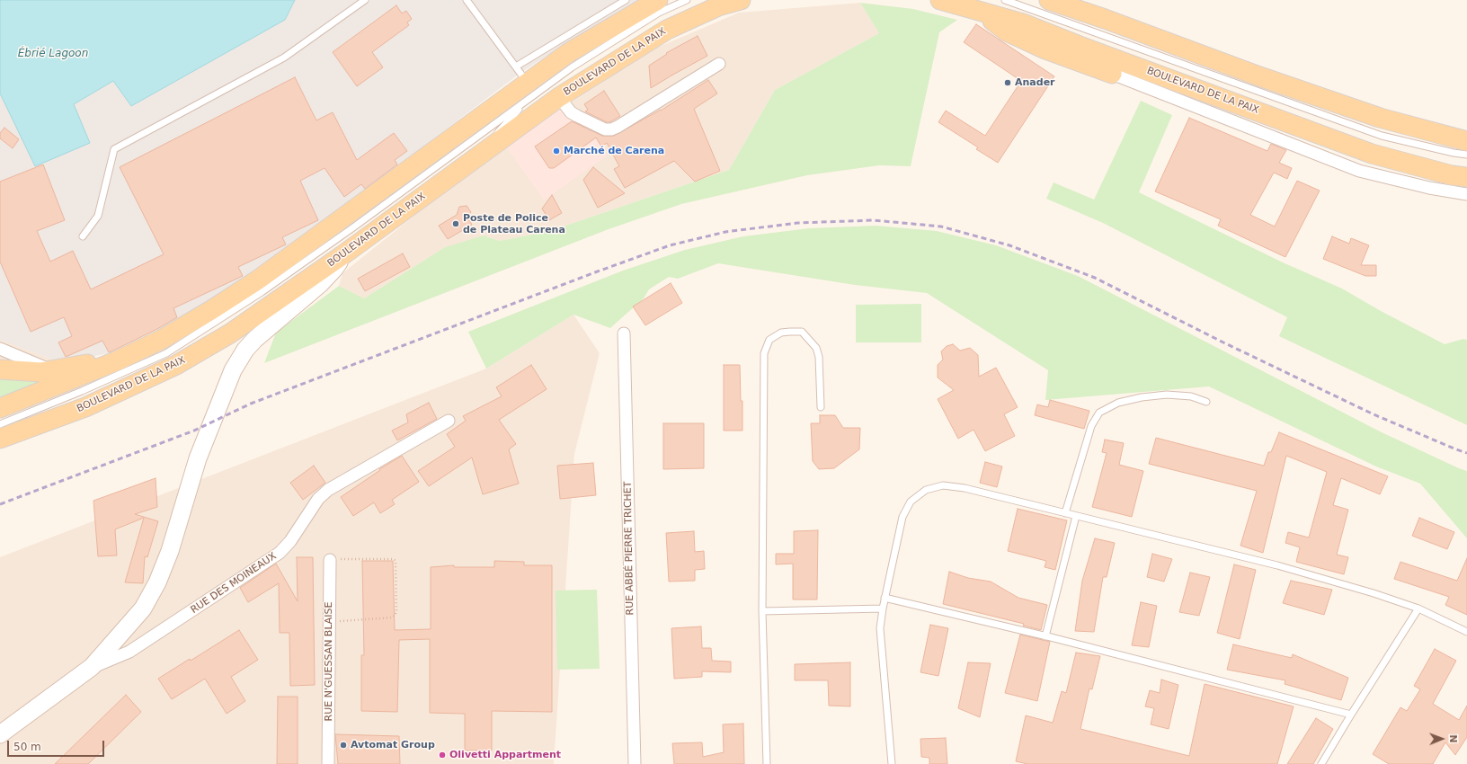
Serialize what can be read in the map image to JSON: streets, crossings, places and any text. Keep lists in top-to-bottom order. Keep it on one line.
{"streets":{"main road":["BOULEVARD DE LA PAIX"],"street":["RUE ABBÉ PIERRE TRICHET","RUE DES MOINEAUX","RUE N'GUESSAN BLAISE"]},"water":["Ébrié Lagoon"],"places":["Anader","Marché de Carena","Poste de Police de Plateau Carena","Avtomat Group","Olivetti Appartment"],"scale_bar":"50 m","north":"right"}
